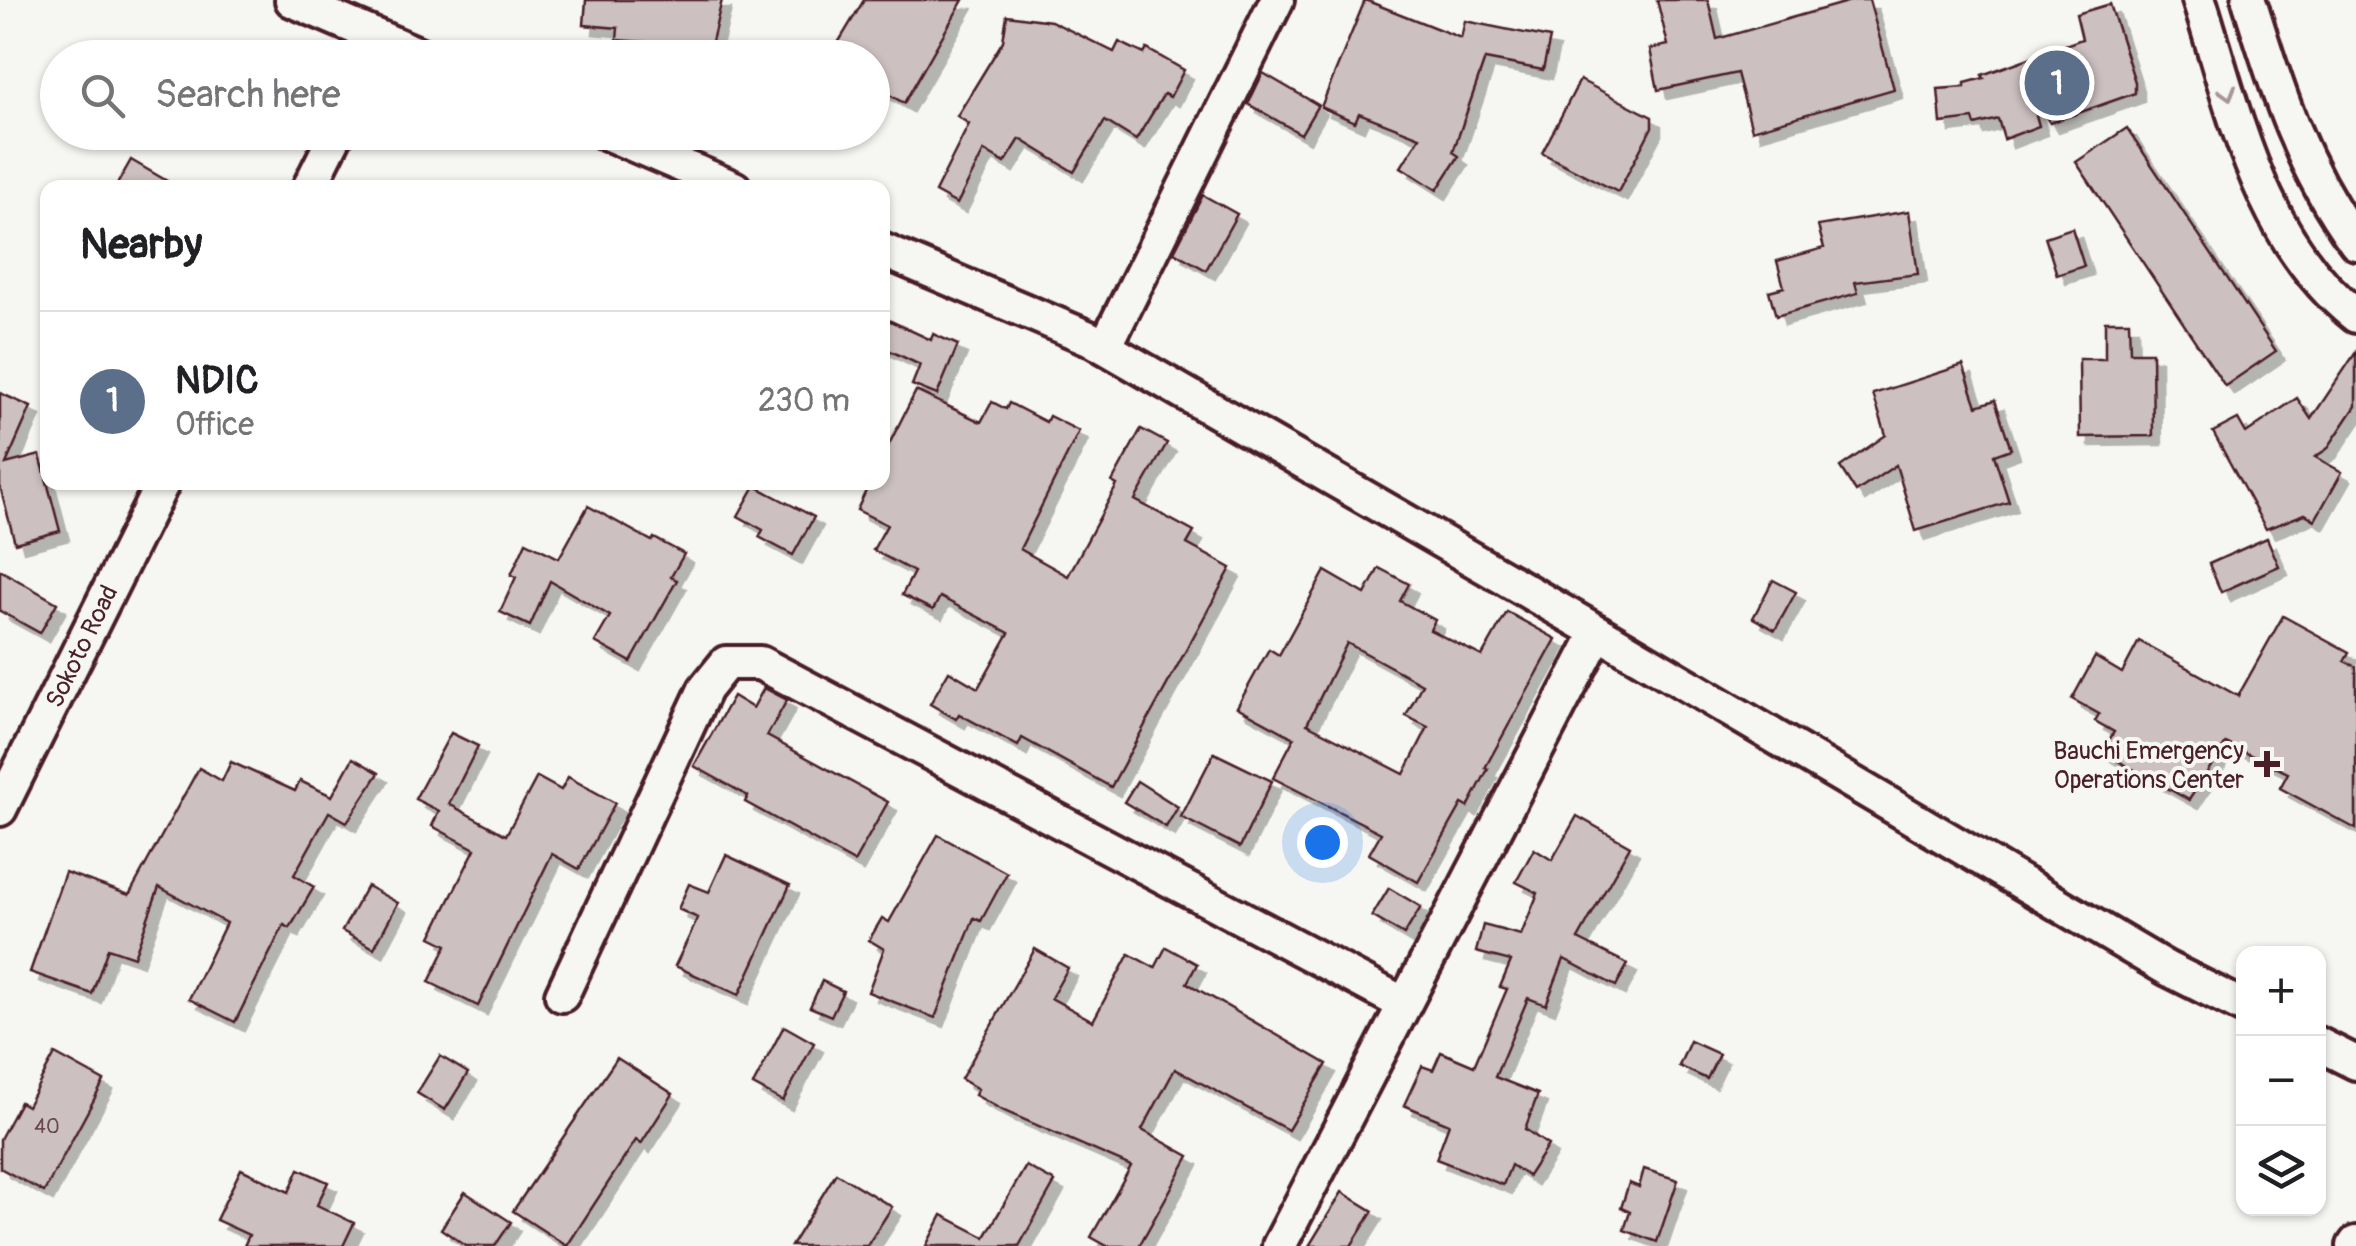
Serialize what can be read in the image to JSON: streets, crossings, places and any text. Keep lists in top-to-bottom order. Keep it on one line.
{"streets":{"street":["Sokoto Road"]},"places":{"health":["Bauchi Emergency Operations Center"]},"house_numbers":["40"],"page":{"search":"Search here","pins":"1","heading":"Nearby","list":[{"mark":"1","name":"NDIC","note":"Office","value":"230 m"}],"map_buttons":["+","−"]}}
